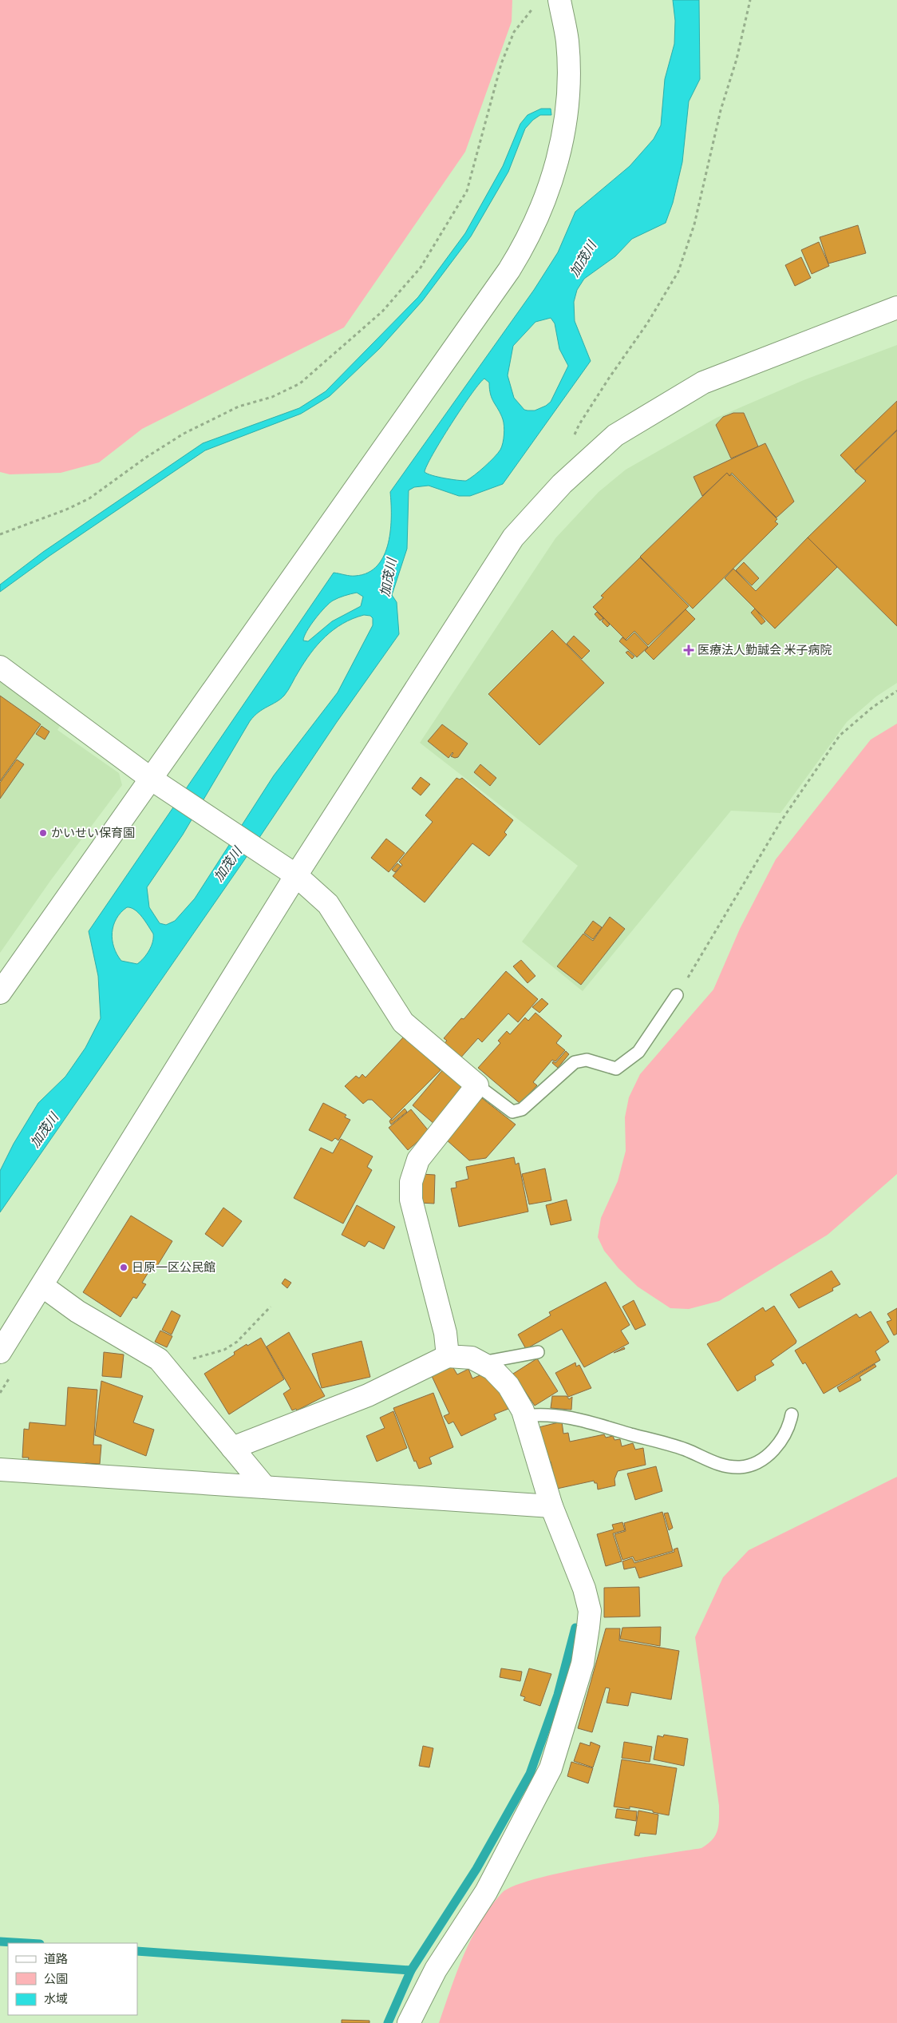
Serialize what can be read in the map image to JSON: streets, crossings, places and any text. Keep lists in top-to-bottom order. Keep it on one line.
{"water":["加茂川"],"places":{"health":["医療法人勤誠会 米子病院"],"other":["かいせい保育園","日原一区公民館"]},"legend":["道路","公園","水域"]}
